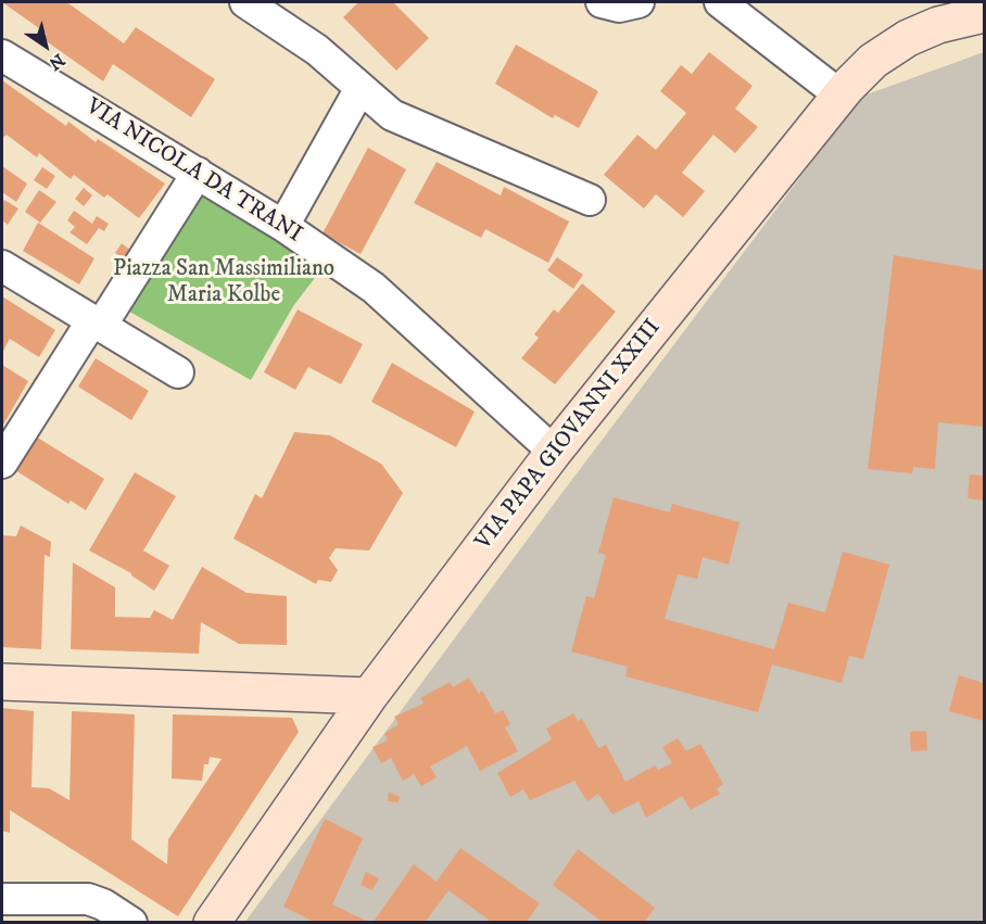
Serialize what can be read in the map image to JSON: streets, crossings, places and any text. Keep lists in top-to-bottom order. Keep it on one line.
{"streets":{"main road":["VIA PAPA GIOVANNI XXIII"],"street":["VIA NICOLA DA TRANI"]},"crossings":[["VIA NICOLA DA TRANI","VIA PAPA GIOVANNI XXIII"]],"parks":["Piazza San Massimiliano Maria Kolbe"],"north":"bottom right"}
